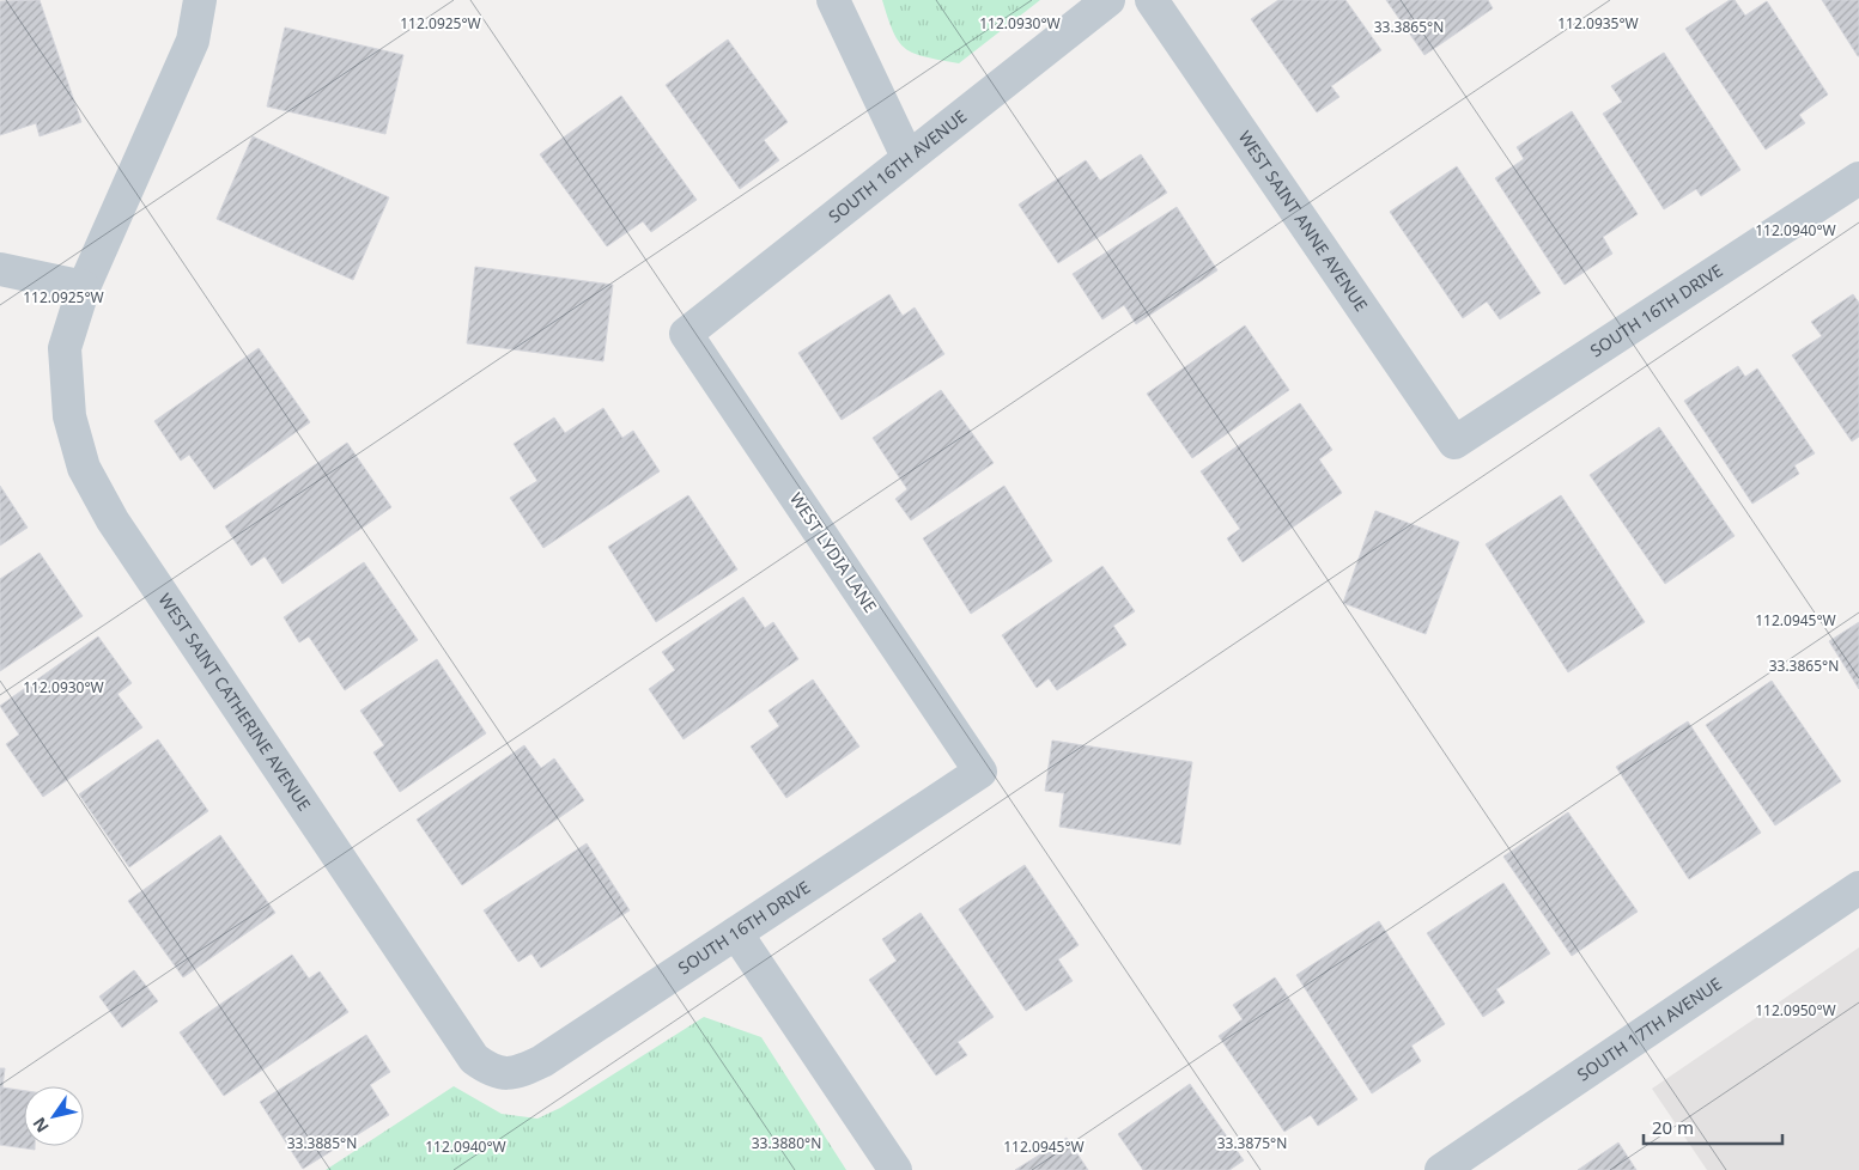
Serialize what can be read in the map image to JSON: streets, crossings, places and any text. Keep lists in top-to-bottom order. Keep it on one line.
{"streets":{"street":["SOUTH 16TH AVENUE","WEST SAINT ANNE AVENUE","SOUTH 16TH DRIVE","WEST LYDIA LANE","WEST SAINT CATHERINE AVENUE","SOUTH 17TH AVENUE"]},"crossings":[["SOUTH 16TH AVENUE","WEST LYDIA LANE"],["WEST SAINT ANNE AVENUE","SOUTH 16TH DRIVE"],["SOUTH 16TH DRIVE","WEST LYDIA LANE"],["SOUTH 16TH DRIVE","WEST SAINT CATHERINE AVENUE"]],"scale_bar":"20 m","north":"bottom left","coordinates":["112.0925°W","112.0930°W","112.0935°W","33.3865°N","112.0940°W","112.0945°W","112.0950°W","33.3885°N","33.3880°N","33.3875°N"]}
